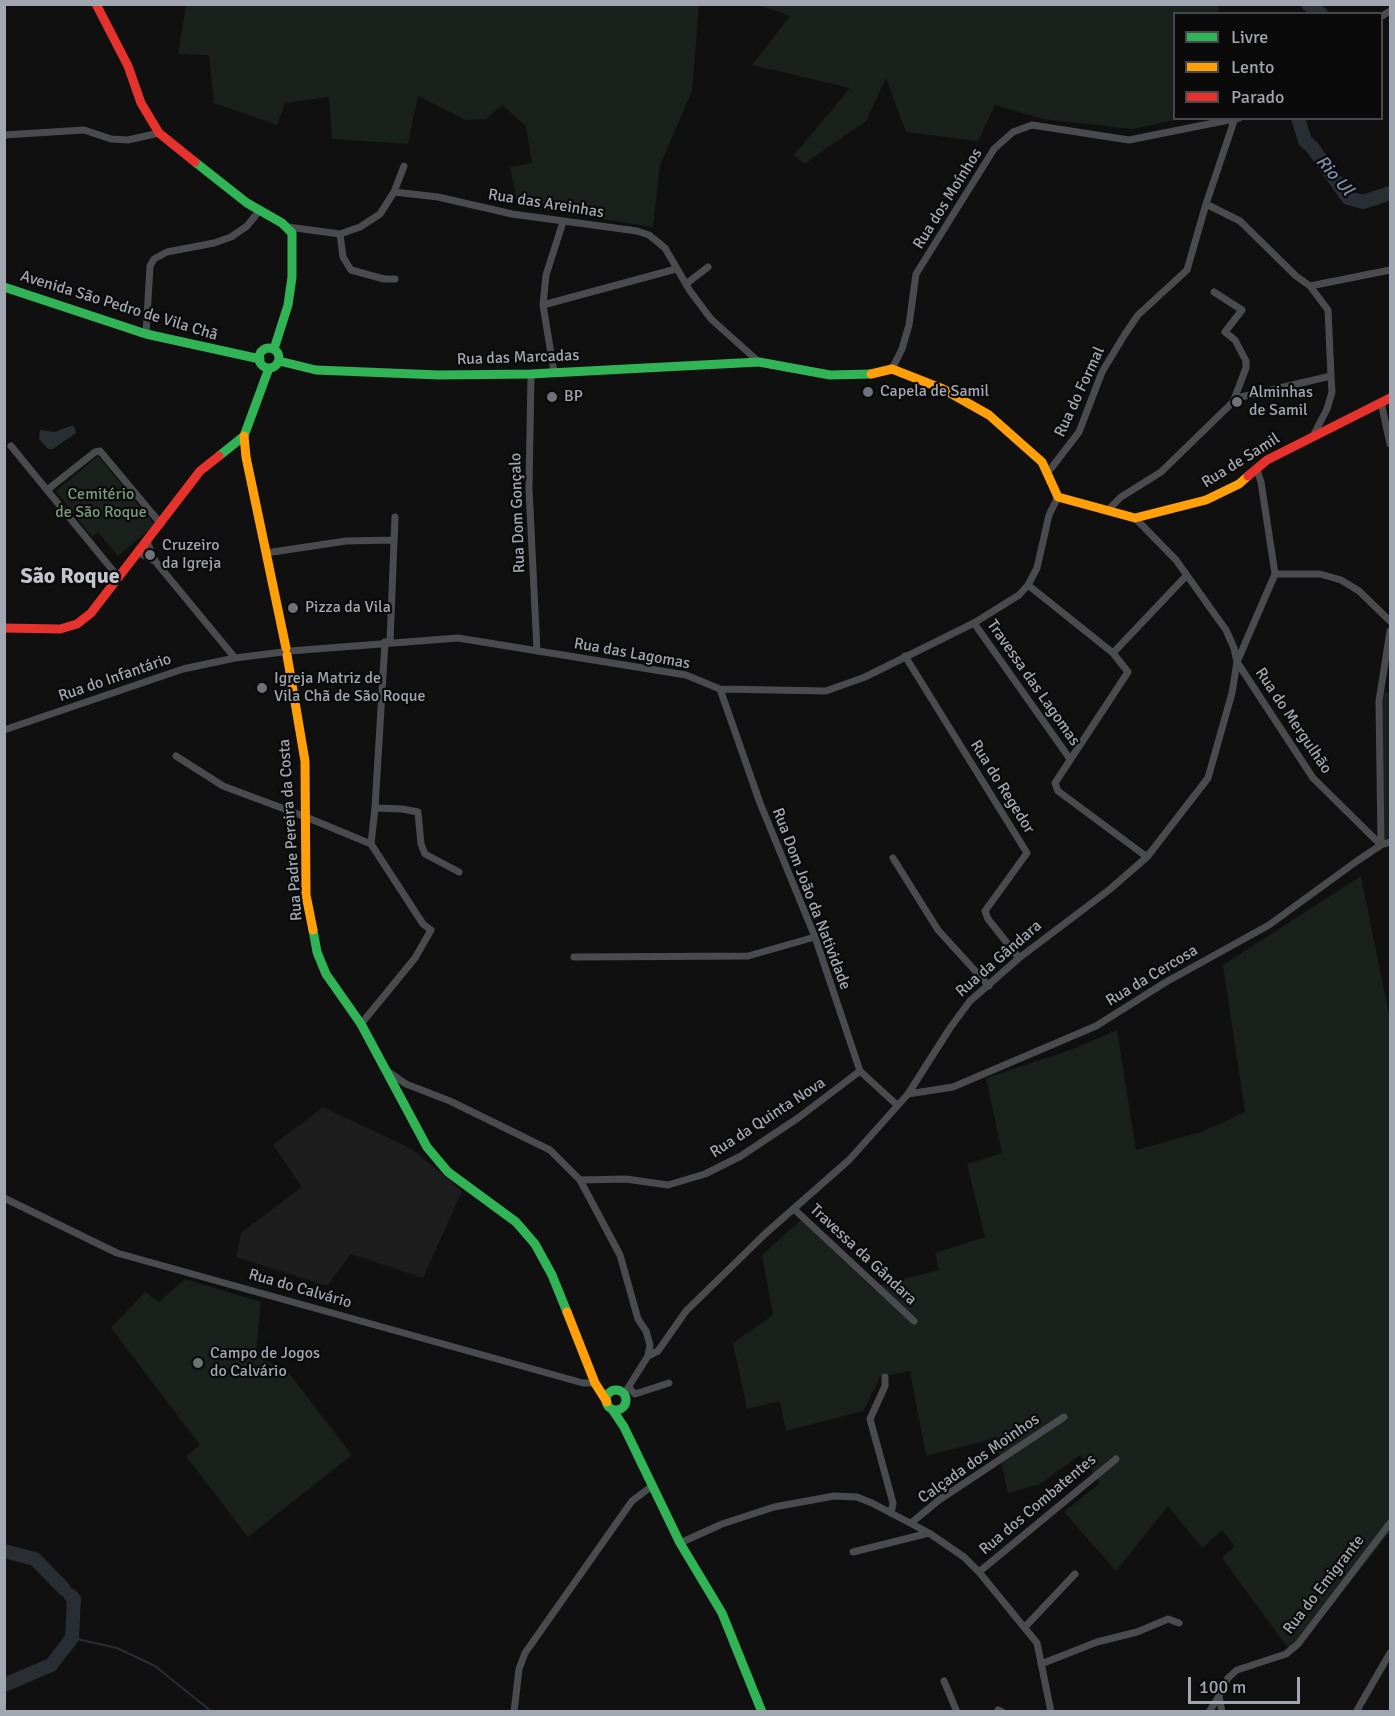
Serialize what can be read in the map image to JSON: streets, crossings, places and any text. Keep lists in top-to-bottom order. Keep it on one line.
{"streets":{"street":["Rua dos Moínhos","Rua das Areinhas","Avenida São Pedro de Vila Chã","Rua das Marcadas","Rua do Formal","Rua de Samil","Rua Dom Gonçalo","Rua das Lagomas","Rua do Infantário","Travessa das Lagomas","Rua do Mergulhão","Rua do Regedor","Rua Padre Pereira da Costa","Rua Dom João da Natividade","Rua da Gândara","Rua da Cercosa","Rua da Quinta Nova","Travessa da Gândara","Rua do Calvário","Calçada dos Moinhos","Rua dos Combatentes","Rua do Emigrante"]},"crossings":[["Rua dos Moínhos","Rua do Formal"],["Rua das Areinhas","Rua das Marcadas"],["Avenida São Pedro de Vila Chã","Rua das Marcadas"],["Rua das Marcadas","Rua Dom Gonçalo"],["Rua de Samil","Rua das Lagomas"],["Rua Dom Gonçalo","Rua das Lagomas"],["Rua das Lagomas","Rua do Infantário"],["Rua das Lagomas","Travessa das Lagomas"],["Rua das Lagomas","Rua do Regedor"],["Rua das Lagomas","Rua Padre Pereira da Costa"],["Rua das Lagomas","Rua Dom João da Natividade"],["Rua do Infantário","Rua Padre Pereira da Costa"],["Rua do Mergulhão","Rua da Gândara"],["Rua do Mergulhão","Rua da Cercosa"],["Rua do Regedor","Rua da Gândara"],["Rua Padre Pereira da Costa","Rua da Gândara"],["Rua Padre Pereira da Costa","Rua da Quinta Nova"],["Rua Dom João da Natividade","Rua da Gândara"],["Rua Dom João da Natividade","Rua da Quinta Nova"],["Rua da Gândara","Rua da Cercosa"],["Rua da Gândara","Travessa da Gândara"]],"districts":["São Roque"],"water":["Rio Ul"],"parks":["Cemitério de São Roque"],"places":["Capela de Samil","BP","Alminhas de Samil","Cruzeiro da Igreja","Pizza da Vila","Igreja Matriz de Vila Chã de São Roque","Campo de Jogos do Calvário"],"legend":["Livre","Lento","Parado"],"scale_bar":"100 m"}
